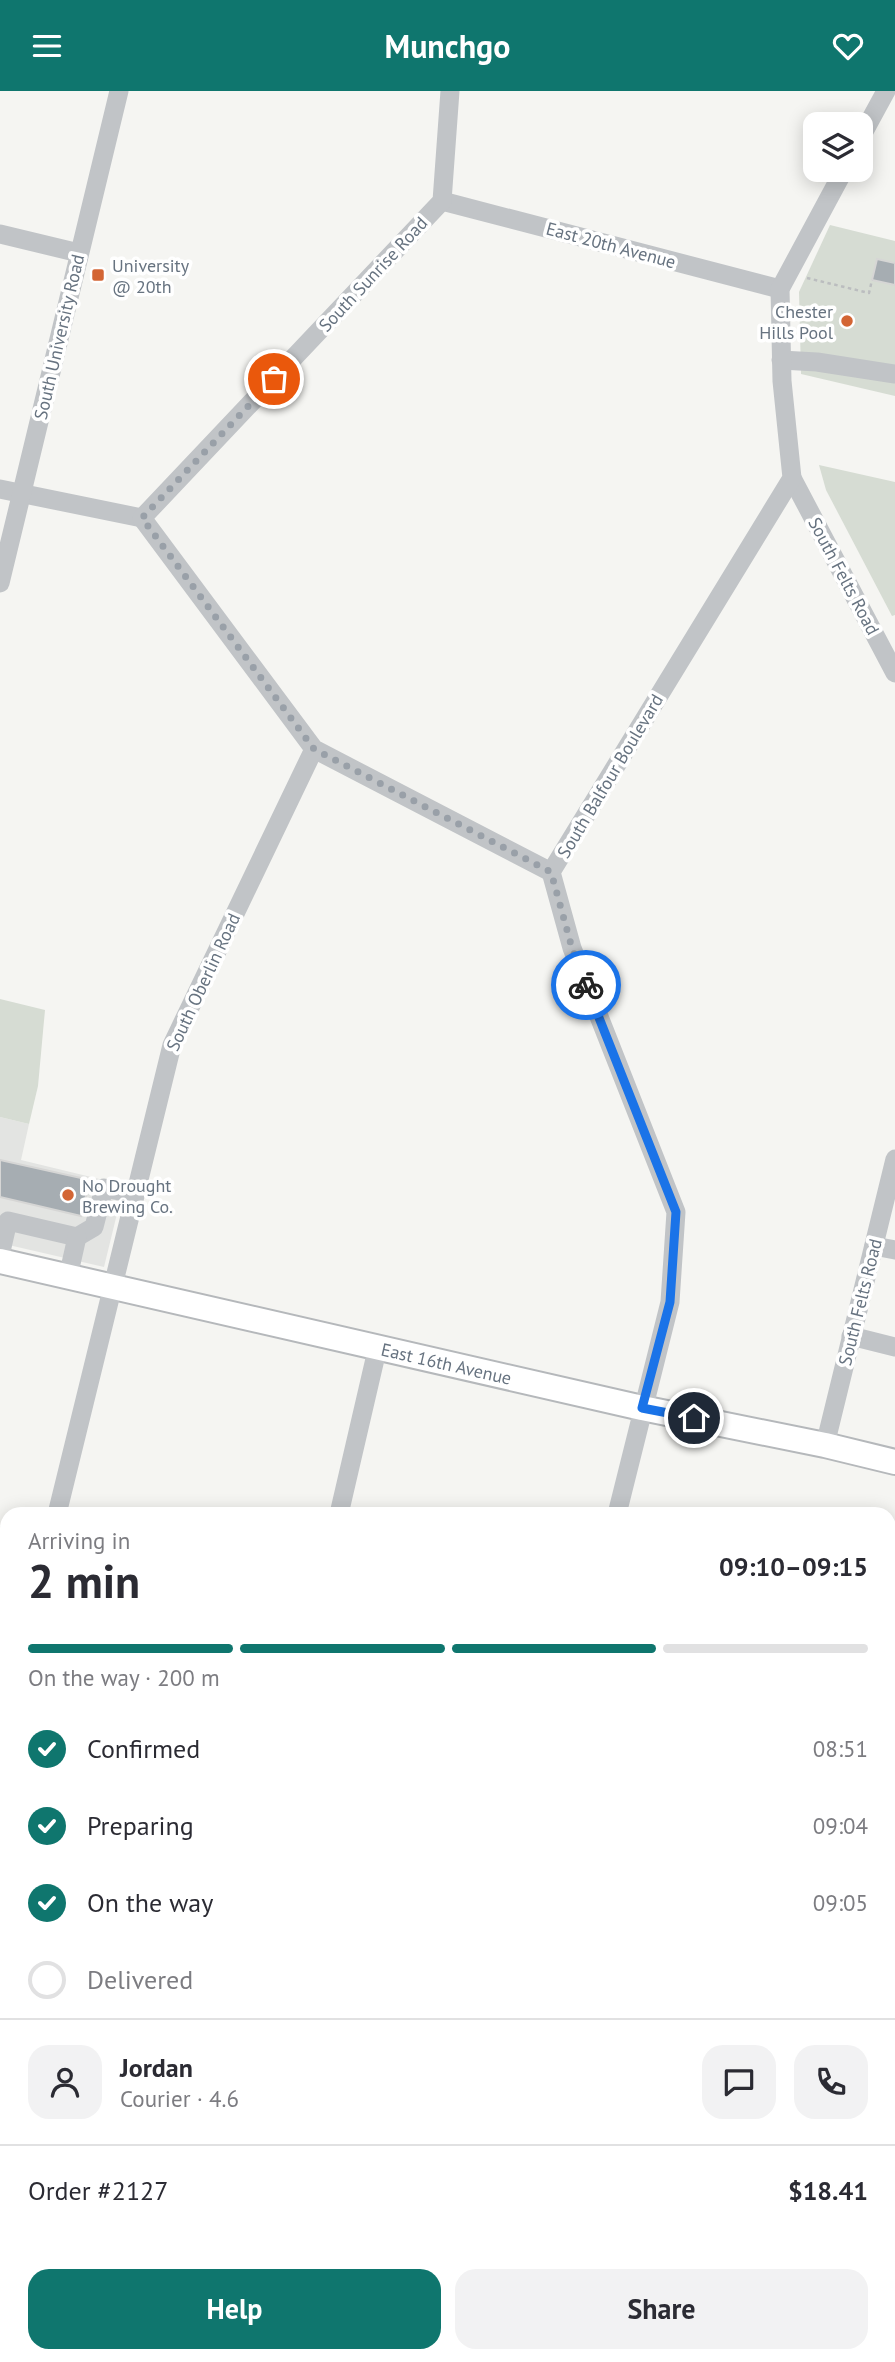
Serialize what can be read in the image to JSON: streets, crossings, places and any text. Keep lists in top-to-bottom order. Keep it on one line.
{"streets":{"main road":["East 16th Avenue"],"street":["East 20th Avenue","South Sunrise Road","South University Road","South Felts Road","South Balfour Boulevard","South Oberlin Road"]},"crossings":[["East 20th Avenue","South Sunrise Road"],["South Felts Road","South Balfour Boulevard"],["South Felts Road","East 16th Avenue"],["South Balfour Boulevard","East 16th Avenue"],["South Oberlin Road","East 16th Avenue"]],"places":{"transit":["University @ 20th"],"other":["Chester Hills Pool","No Drought Brewing Co."]},"page":{"header":"Munchgo","heading":["2 min","Arriving in","09:10–09:15"],"panel":["Jordan","Courier · 4.6","Order #2127","$18.41"],"bar":"On the way · 200 m","list":[["Confirmed","08:51"],["Preparing","09:04"],["On the way","09:05"],"Delivered"],"buttons":["Help","Share"]}}
